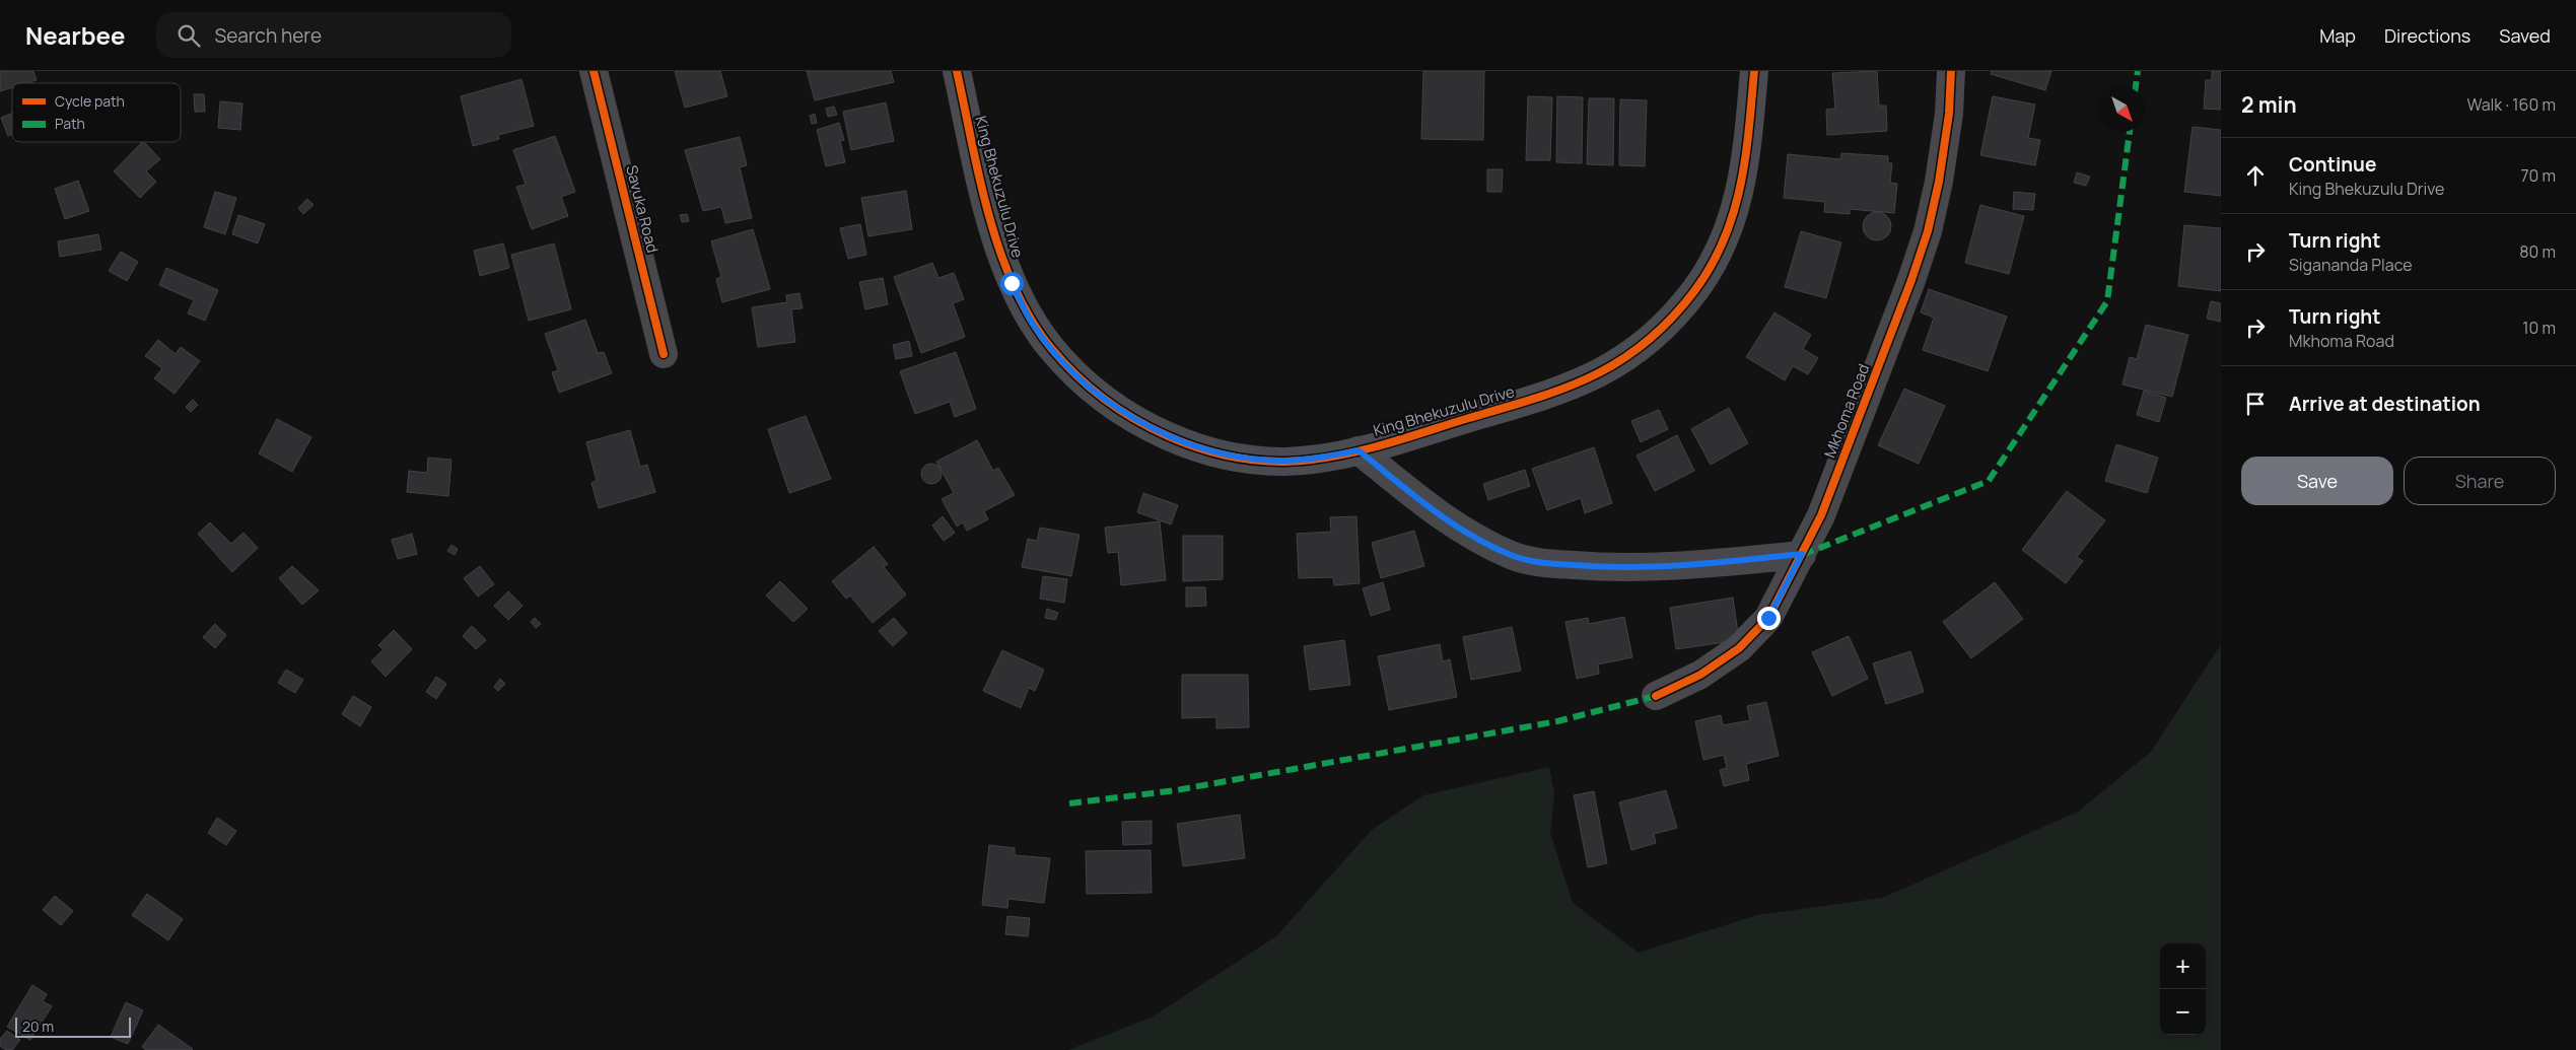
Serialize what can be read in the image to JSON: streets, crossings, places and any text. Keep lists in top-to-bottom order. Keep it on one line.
{"streets":{"street":["King Bhekuzulu Drive","Savuka Road","Mkhoma Road"]},"legend":["Cycle path","Path"],"scale_bar":"20 m","north":"bottom right","page":{"header":"Nearbee","search":"Search here","nav":["Map","Directions","Saved"],"heading":["2 min","Walk · 160 m"],"list":[["Continue","King Bhekuzulu Drive","70 m"],["Turn right","Sigananda Place","80 m"],["Turn right","Mkhoma Road","10 m"],"Arrive at destination"],"buttons":["Save","Share"],"map_buttons":["+","−"],"scale":"20 m"}}
